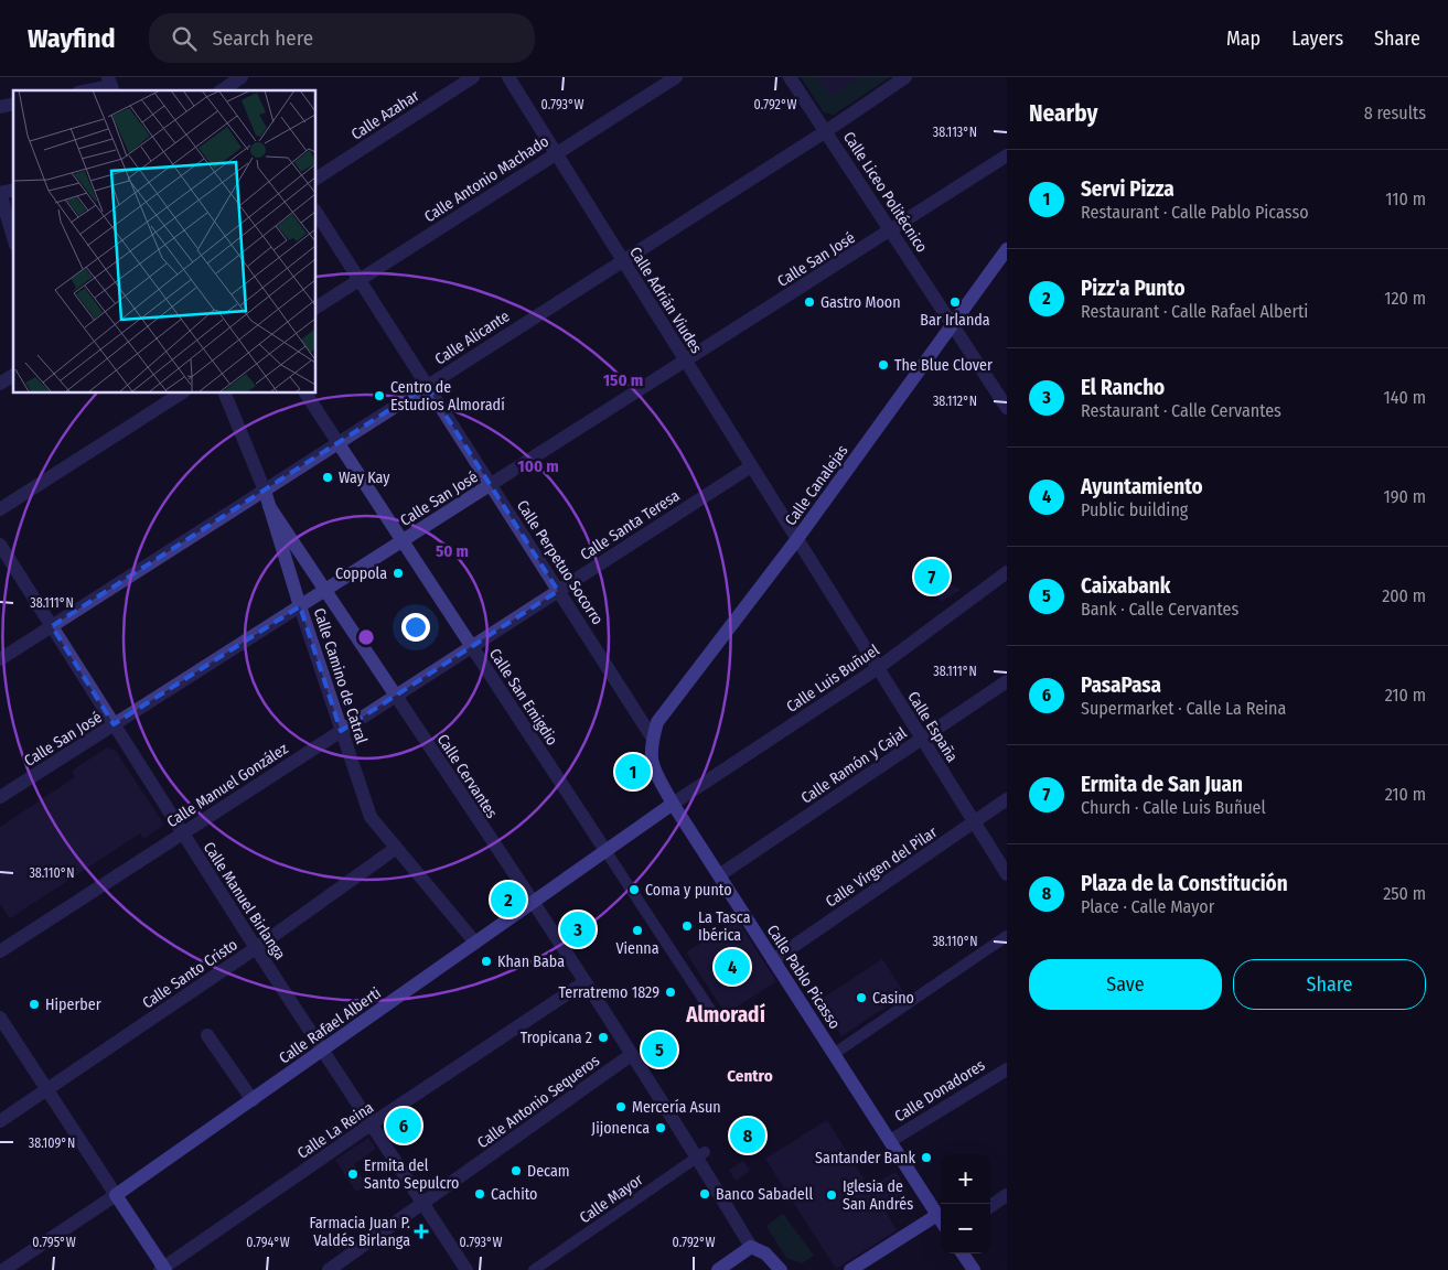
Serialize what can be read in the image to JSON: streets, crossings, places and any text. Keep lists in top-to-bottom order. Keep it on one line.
{"streets":{"main road":["Calle Canalejas","Calle Pablo Picasso","Calle Rafael Alberti"],"street":["Calle Azahar","Calle Antonio Machado","Calle Liceo Politécnico","Calle San José","Calle Adrián Viudes","Calle Alicante","Calle Santa Teresa","Calle Perpetuo Socorro","Calle Camino de Catral","Calle Luis Buñuel","Calle San Emigdio","Calle España","Calle Ramón y Cajal","Calle Cervantes","Calle Manuel González","Calle Virgen del Pilar","Calle Manuel Birlanga","Calle Santo Cristo","Calle Donadores","Calle Antonio Sequeros","Calle La Reina","Calle Mayor"]},"crossings":[["Calle Antonio Machado","Calle Adrián Viudes"],["Calle Antonio Machado","Calle Perpetuo Socorro"],["Calle Liceo Politécnico","Calle San José"],["Calle Liceo Politécnico","Calle Alicante"],["Calle Liceo Politécnico","Calle Canalejas"],["Calle San José","Calle Adrián Viudes"],["Calle San José","Calle Perpetuo Socorro"],["Calle San José","Calle Camino de Catral"],["Calle San José","Calle San Emigdio"],["Calle San José","Calle Cervantes"],["Calle San José","Calle Manuel Birlanga"],["Calle Adrián Viudes","Calle Alicante"],["Calle Adrián Viudes","Calle Canalejas"],["Calle Adrián Viudes","Calle Santa Teresa"],["Calle Adrián Viudes","Calle España"],["Calle Alicante","Calle Perpetuo Socorro"],["Calle Alicante","Calle Camino de Catral"],["Calle Alicante","Calle San Emigdio"],["Calle Alicante","Calle Manuel Birlanga"],["Calle Canalejas","Calle Perpetuo Socorro"],["Calle Canalejas","Calle España"],["Calle Canalejas","Calle Pablo Picasso"],["Calle Santa Teresa","Calle Perpetuo Socorro"],["Calle Santa Teresa","Calle San Emigdio"],["Calle Santa Teresa","Calle Manuel González"],["Calle Perpetuo Socorro","Calle Pablo Picasso"],["Calle Camino de Catral","Calle Cervantes"],["Calle Camino de Catral","Calle Manuel González"],["Calle Camino de Catral","Calle Santo Cristo"],["Calle Camino de Catral","Calle Rafael Alberti"],["Calle Luis Buñuel","Calle España"],["Calle Luis Buñuel","Calle Pablo Picasso"],["Calle Luis Buñuel","Calle Rafael Alberti"],["Calle San Emigdio","Calle Manuel González"],["Calle San Emigdio","Calle Rafael Alberti"],["Calle España","Calle Ramón y Cajal"],["Calle España","Calle Virgen del Pilar"],["Calle Ramón y Cajal","Calle Pablo Picasso"],["Calle Cervantes","Calle Manuel González"],["Calle Cervantes","Calle Rafael Alberti"],["Calle Cervantes","Calle Antonio Sequeros"],["Calle Cervantes","Calle La Reina"],["Calle Cervantes","Calle Mayor"],["Calle Manuel González","Calle Manuel Birlanga"],["Calle Virgen del Pilar","Calle Pablo Picasso"],["Calle Manuel Birlanga","Calle Santo Cristo"],["Calle Manuel Birlanga","Calle Rafael Alberti"],["Calle Manuel Birlanga","Calle Antonio Sequeros"],["Calle Manuel Birlanga","Calle La Reina"],["Calle Pablo Picasso","Calle Rafael Alberti"],["Calle Pablo Picasso","Calle Donadores"]],"districts":["Almoradí","Centro"],"places":{"other":["Gastro Moon","Bar Irlanda","The Blue Clover","Centro de Estudios Almoradí","Way Kay","Coppola","Coma y punto","La Tasca Ibérica","Vienna","Khan Baba","Terratremo 1829","Casino","Hiperber","Tropicana 2","Mercería Asun","Jijonenca","Santander Bank","Decam","Ermita del Santo Sepulcro","Cachito","Banco Sabadell","Iglesia de San Andrés"],"health":["Farmacia Juan P. Valdés Birlanga"]},"page":{"header":"Wayfind","search":"Search here","nav":["Map","Layers","Share"],"heading":["Nearby","8 results"],"list":[{"mark":"1","name":"Servi Pizza","note":"Restaurant · Calle Pablo Picasso","value":"110 m"},{"mark":"2","name":"Pizz'a Punto","note":"Restaurant · Calle Rafael Alberti","value":"120 m"},{"mark":"3","name":"El Rancho","note":"Restaurant · Calle Cervantes","value":"140 m"},{"mark":"4","name":"Ayuntamiento","note":"Public building","value":"190 m"},{"mark":"5","name":"Caixabank","note":"Bank · Calle Cervantes","value":"200 m"},{"mark":"6","name":"PasaPasa","note":"Supermarket · Calle La Reina","value":"210 m"},{"mark":"7","name":"Ermita de San Juan","note":"Church · Calle Luis Buñuel","value":"210 m"},{"mark":"8","name":"Plaza de la Constitución","note":"Place · Calle Mayor","value":"250 m"}],"pins":["7","1","2","3","4","5","6","8"],"buttons":["Save","Share"],"map_buttons":["+","−"]},"coordinates":["0.793°W","0.792°W","38.113°N","38.112°N","38.111°N","38.110°N","38.109°N","0.795°W","0.794°W"],"rings":["150 m","100 m","50 m"]}
